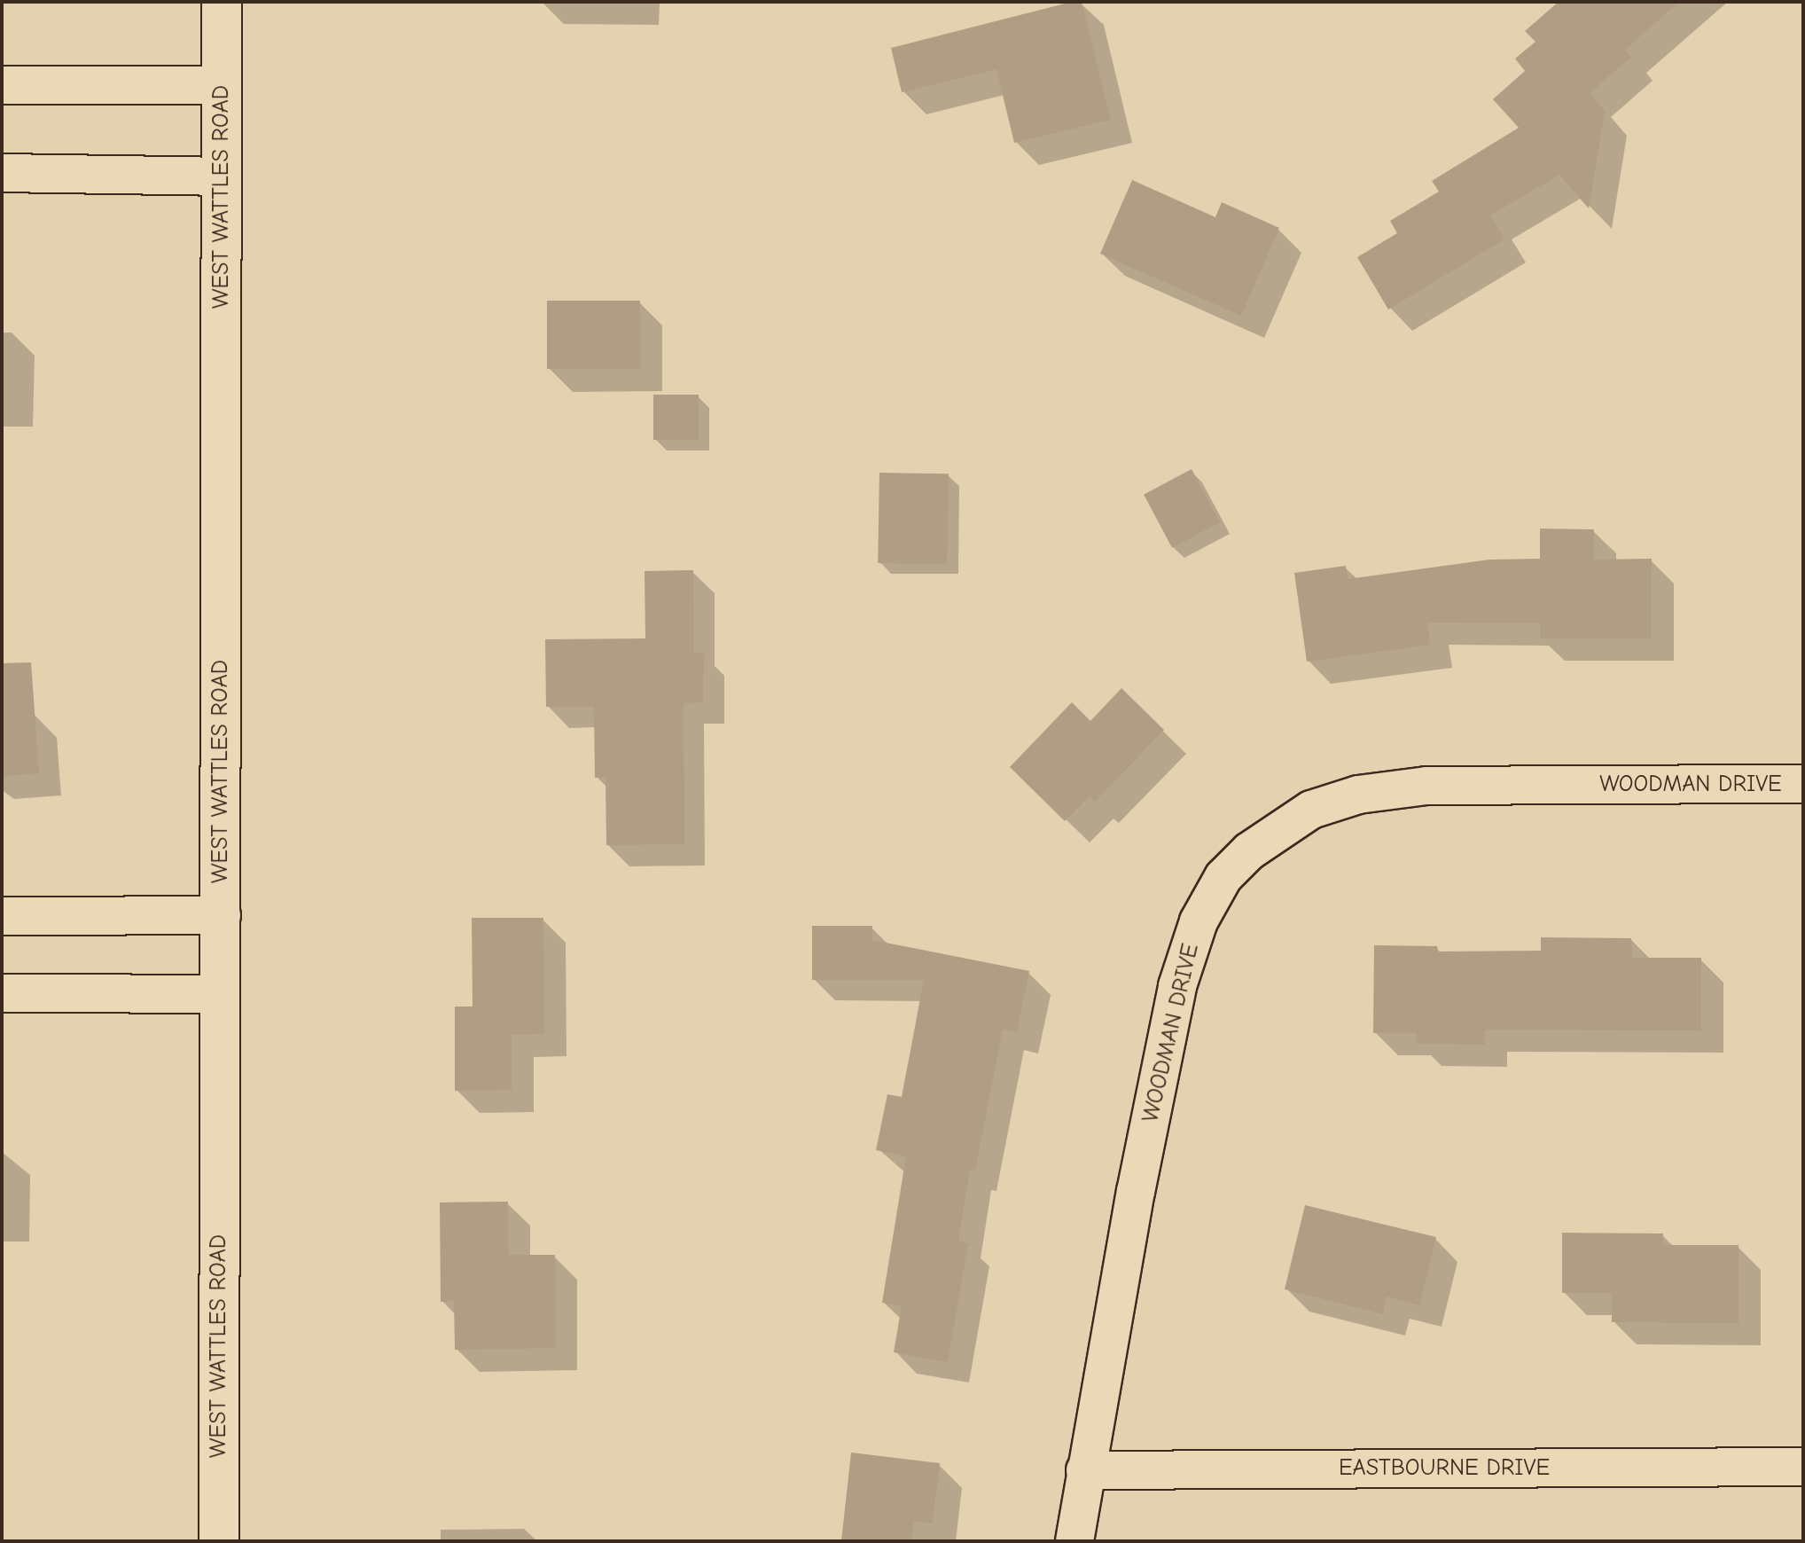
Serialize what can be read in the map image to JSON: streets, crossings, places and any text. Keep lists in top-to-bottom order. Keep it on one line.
{"streets":{"street":["WEST WATTLES ROAD","WOODMAN DRIVE","EASTBOURNE DRIVE"]},"crossings":[["WOODMAN DRIVE","EASTBOURNE DRIVE"]]}
